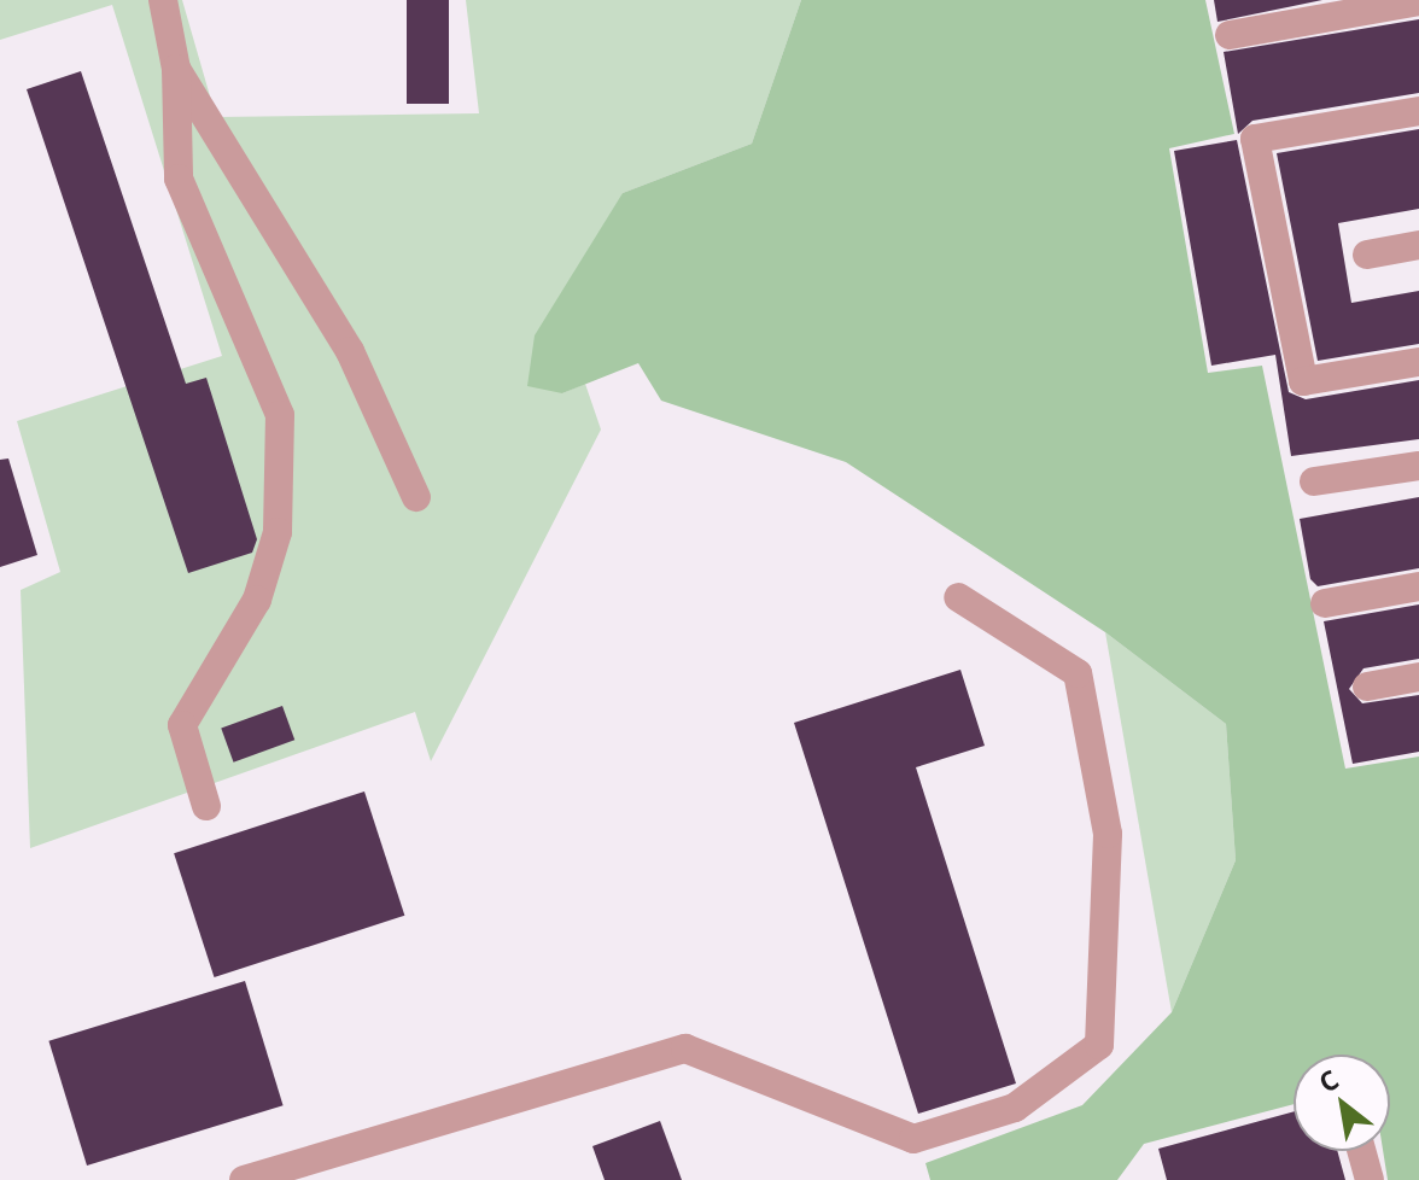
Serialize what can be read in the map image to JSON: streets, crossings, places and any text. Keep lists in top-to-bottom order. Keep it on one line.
{"north":"top left"}
